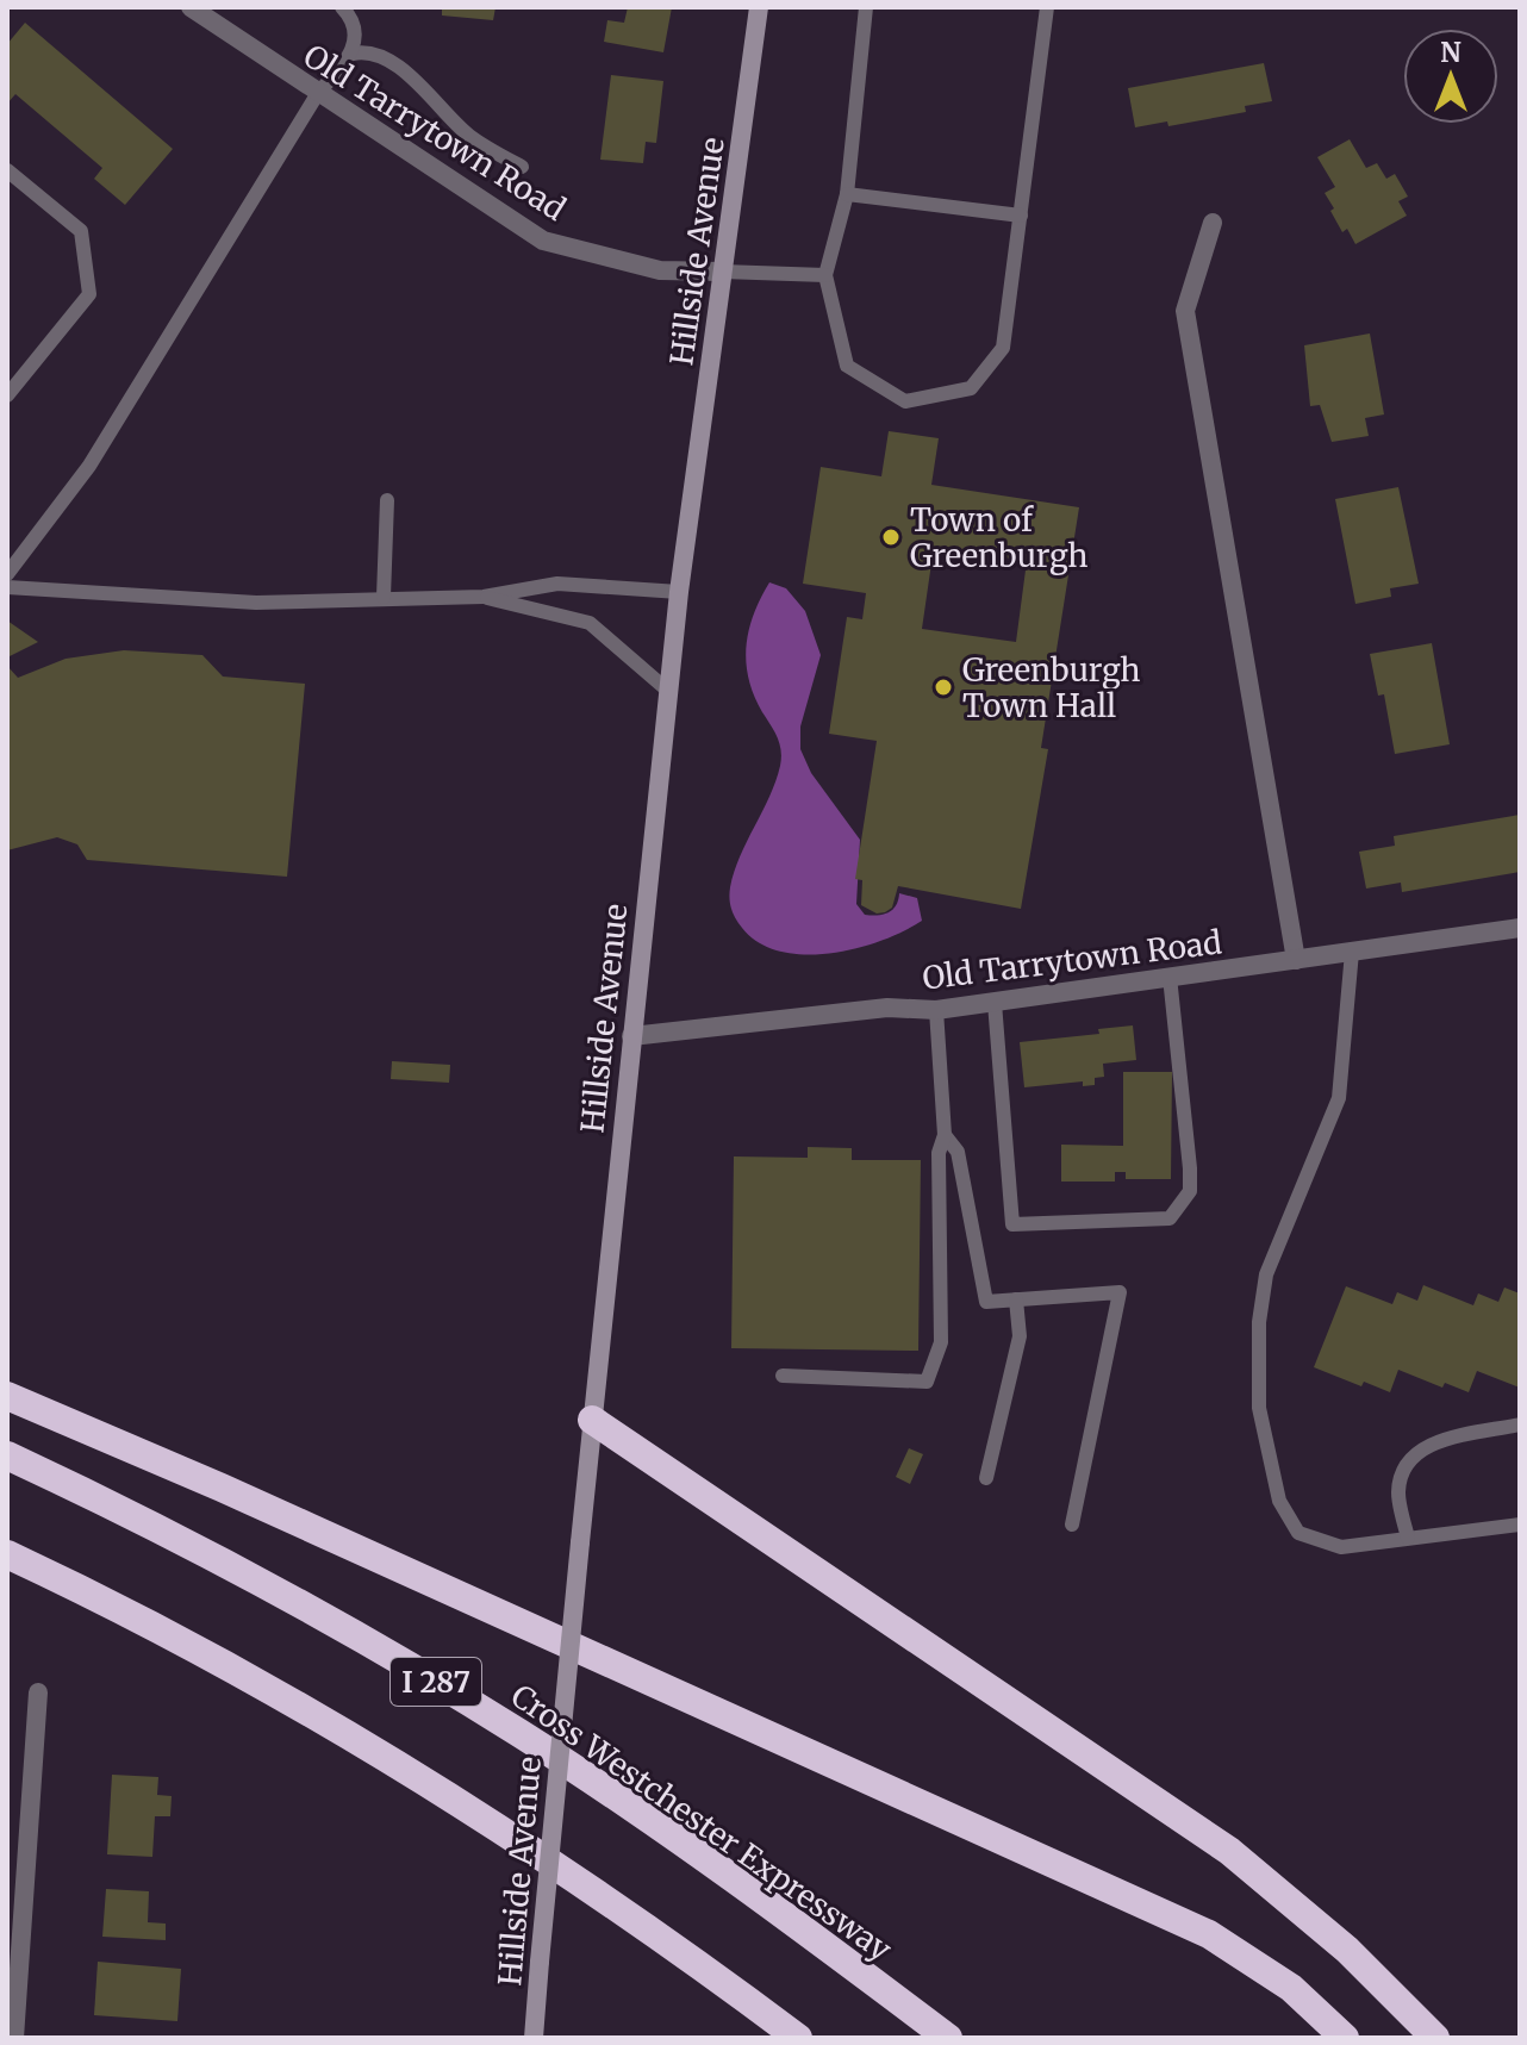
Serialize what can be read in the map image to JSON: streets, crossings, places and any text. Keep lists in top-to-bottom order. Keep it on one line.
{"streets":{"highway":["I 287","Cross Westchester Expressway"],"main road":["Hillside Avenue"],"street":["Old Tarrytown Road"]},"crossings":[["Old Tarrytown Road","Hillside Avenue"]],"places":["Town of Greenburgh","Greenburgh Town Hall"],"north":"top"}
